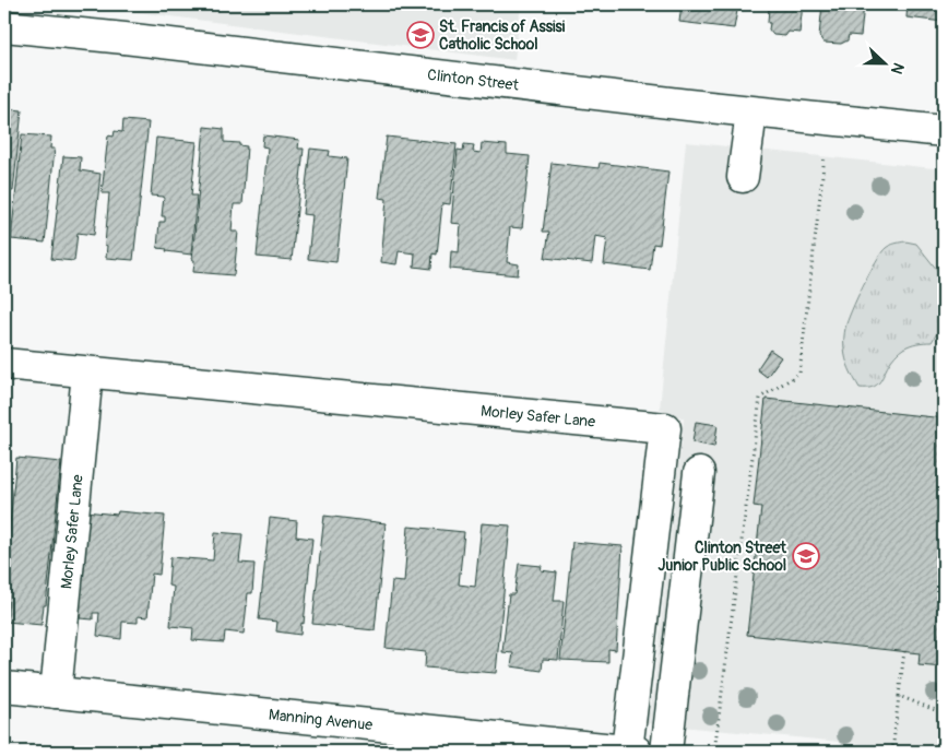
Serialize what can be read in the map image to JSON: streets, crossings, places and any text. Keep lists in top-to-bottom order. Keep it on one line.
{"streets":{"street":["Clinton Street","Morley Safer Lane","Manning Avenue"]},"crossings":[["Morley Safer Lane","Manning Avenue"]],"places":{"school or university":["St. Francis of Assisi Catholic School","Clinton Street Junior Public School"]},"north":"right"}
